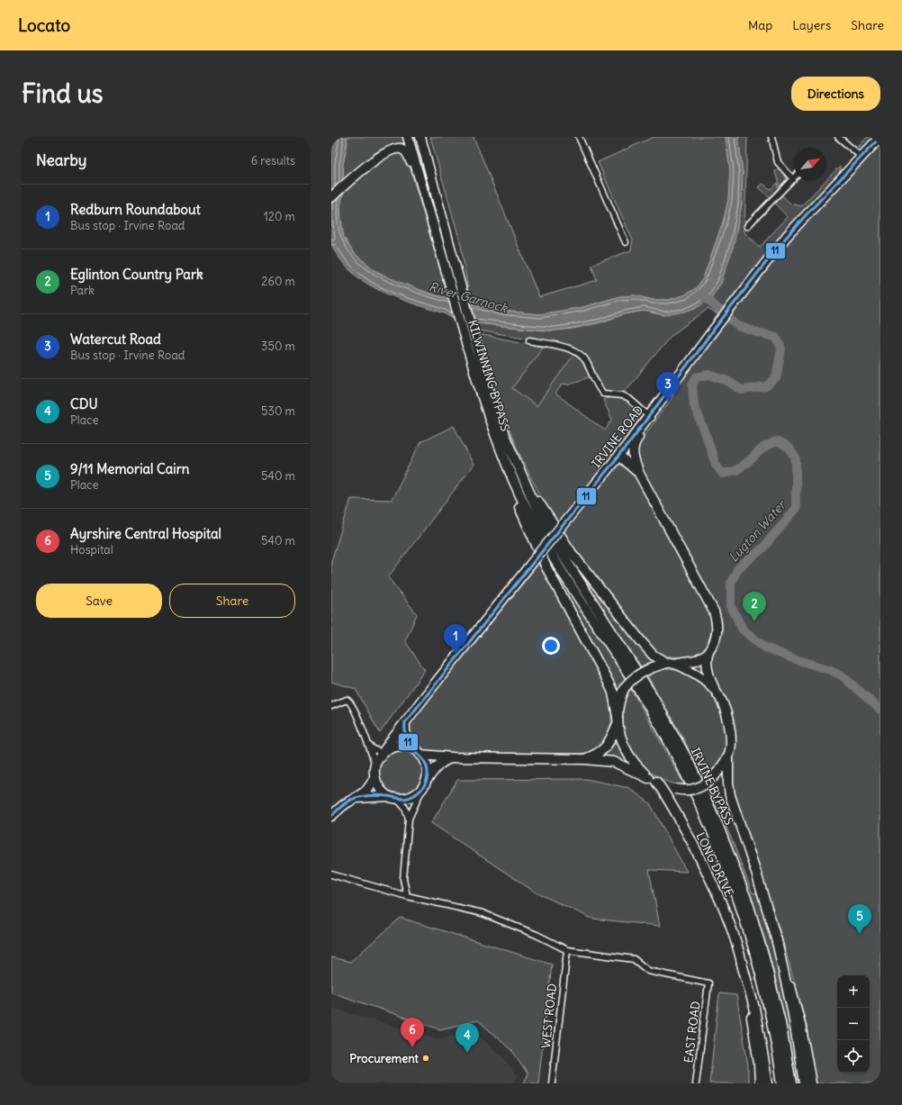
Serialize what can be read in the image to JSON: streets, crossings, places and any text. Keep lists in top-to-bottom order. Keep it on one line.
{"streets":{"main road":["KILWINNING BYPASS","IRVINE ROAD","IRVINE BYPASS","LONG DRIVE"],"street":["WEST ROAD","EAST ROAD"]},"crossings":[["KILWINNING BYPASS","IRVINE BYPASS"],["WEST ROAD","EAST ROAD"]],"water":["River Garnock","Lugton Water"],"places":["Procurement"],"lines":["transit line 11"],"north":"top right","page":{"header":"Locato","nav":["Map","Layers","Share"],"buttons":["Directions",["Save","Share"]],"title":"Find us","heading":["Nearby","6 results"],"list":[{"mark":"1","name":"Redburn Roundabout","note":"Bus stop · Irvine Road","value":"120 m"},{"mark":"2","name":"Eglinton Country Park","note":"Park","value":"260 m"},{"mark":"3","name":"Watercut Road","note":"Bus stop · Irvine Road","value":"350 m"},{"mark":"4","name":"CDU","note":"Place","value":"530 m"},{"mark":"5","name":"9/11 Memorial Cairn","note":"Place","value":"540 m"},{"mark":"6","name":"Ayrshire Central Hospital","note":"Hospital","value":"540 m"}],"pins":["3","2","1","5","6","4"],"map_buttons":["+","−"]}}
